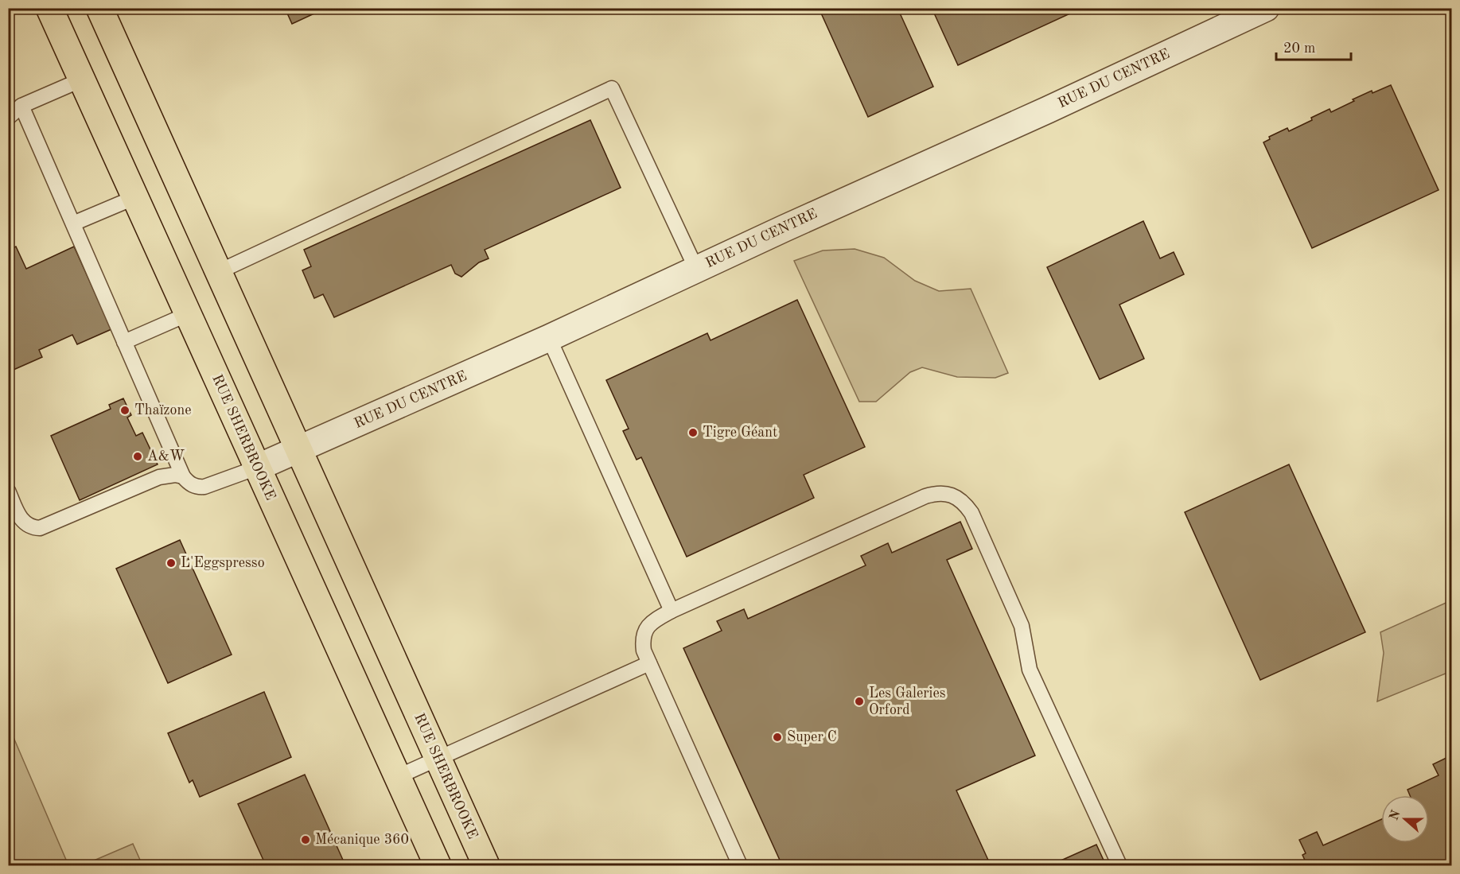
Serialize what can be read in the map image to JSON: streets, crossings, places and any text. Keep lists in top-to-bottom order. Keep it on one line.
{"streets":{"main road":["RUE SHERBROOKE"],"street":["RUE DU CENTRE"]},"crossings":[["RUE DU CENTRE","RUE SHERBROOKE"]],"places":["Thaïzone","Tigre Géant","A&W","L'Eggspresso","Les Galeries Orford","Super C","Mécanique 360"],"scale_bar":"20 m","north":"left"}
